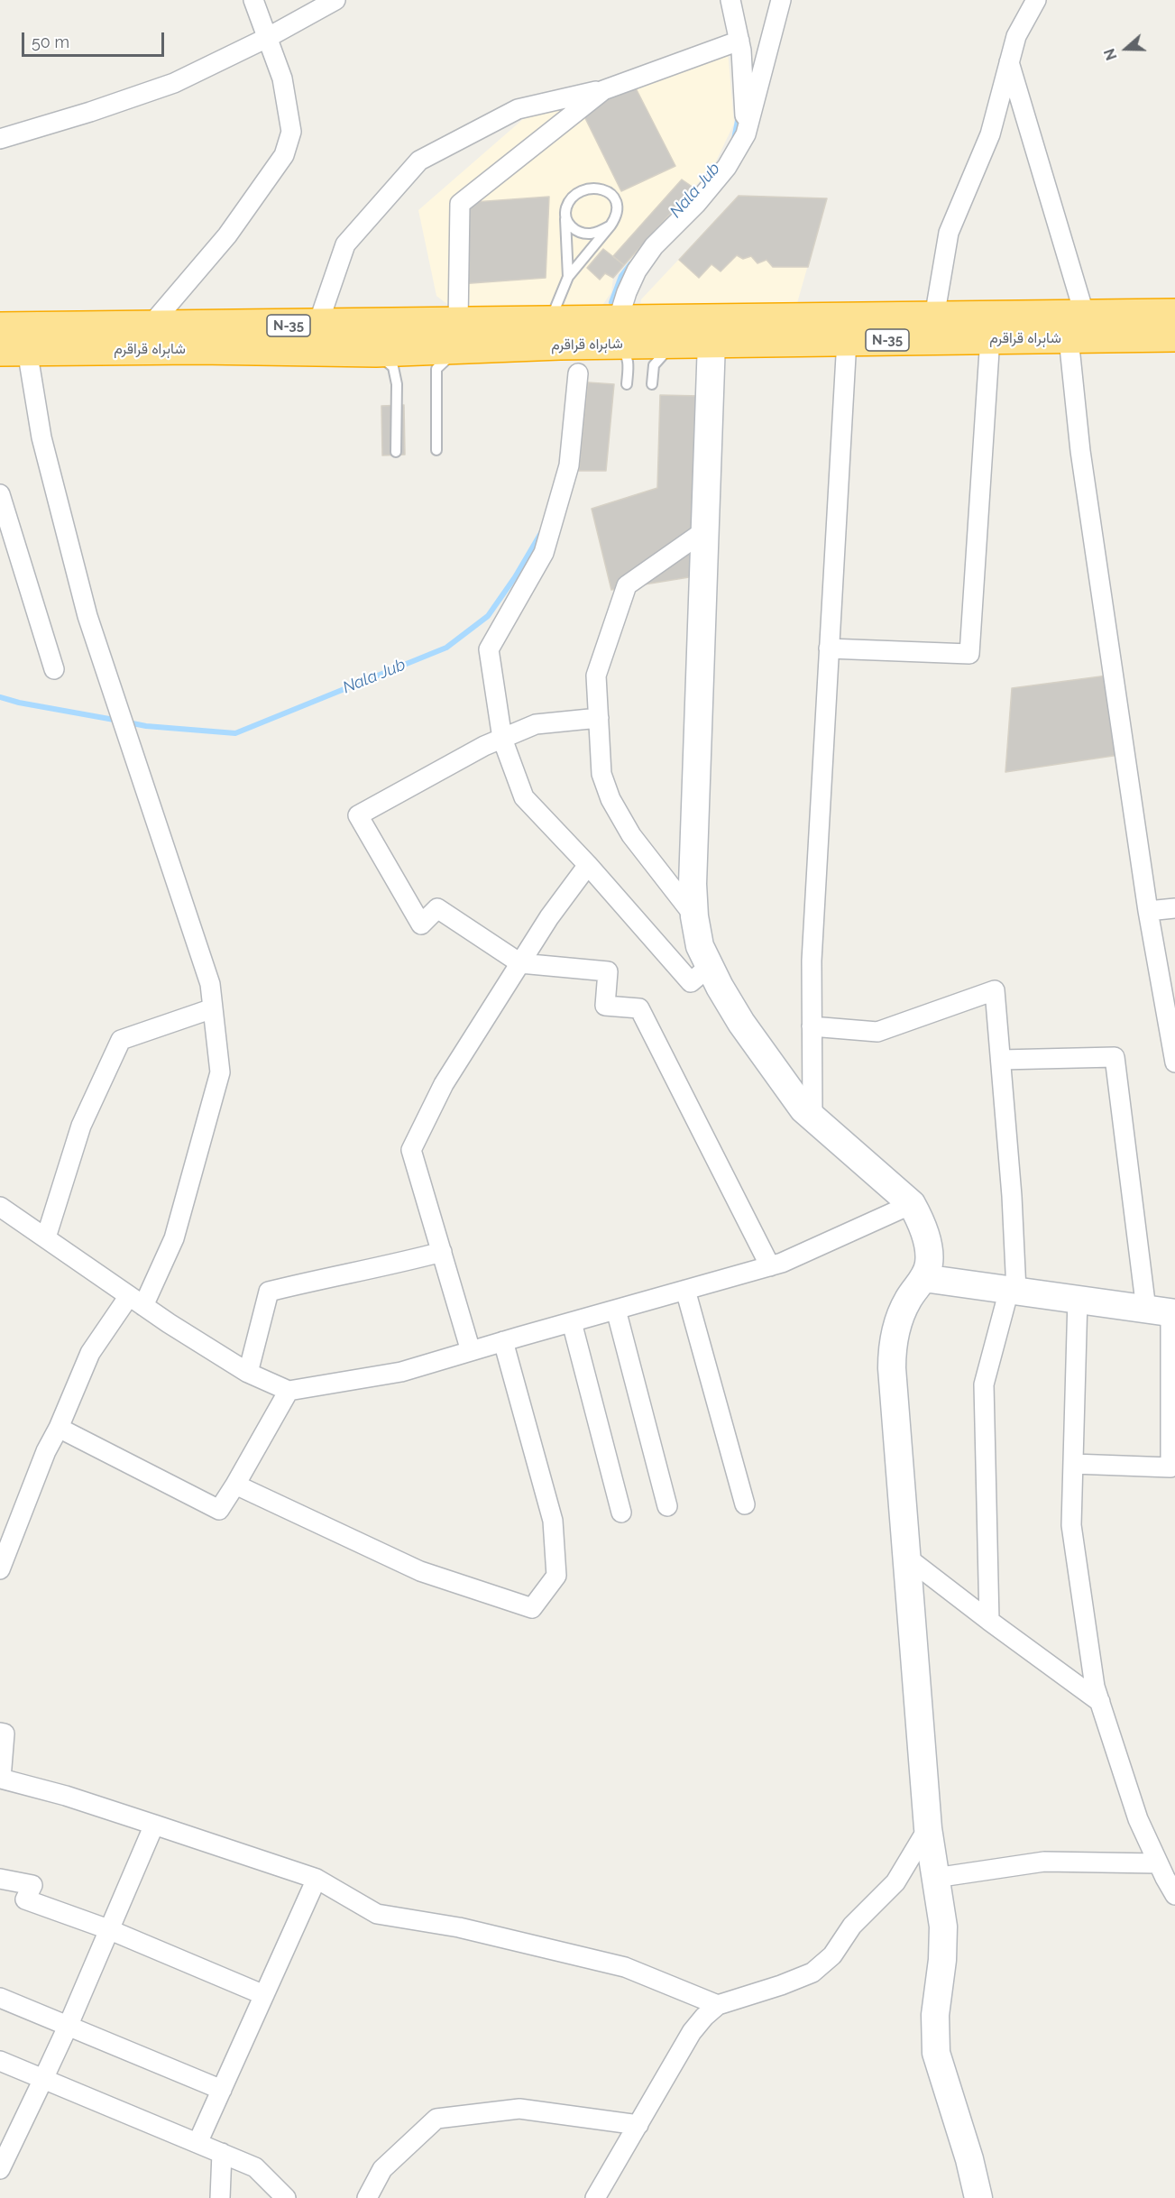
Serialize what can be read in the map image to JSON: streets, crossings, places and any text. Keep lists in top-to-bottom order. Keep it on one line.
{"streets":{"highway":["N-35","شاہراہ قراقرم"]},"water":["Nala Jub"],"scale_bar":"50 m","north":"left"}
